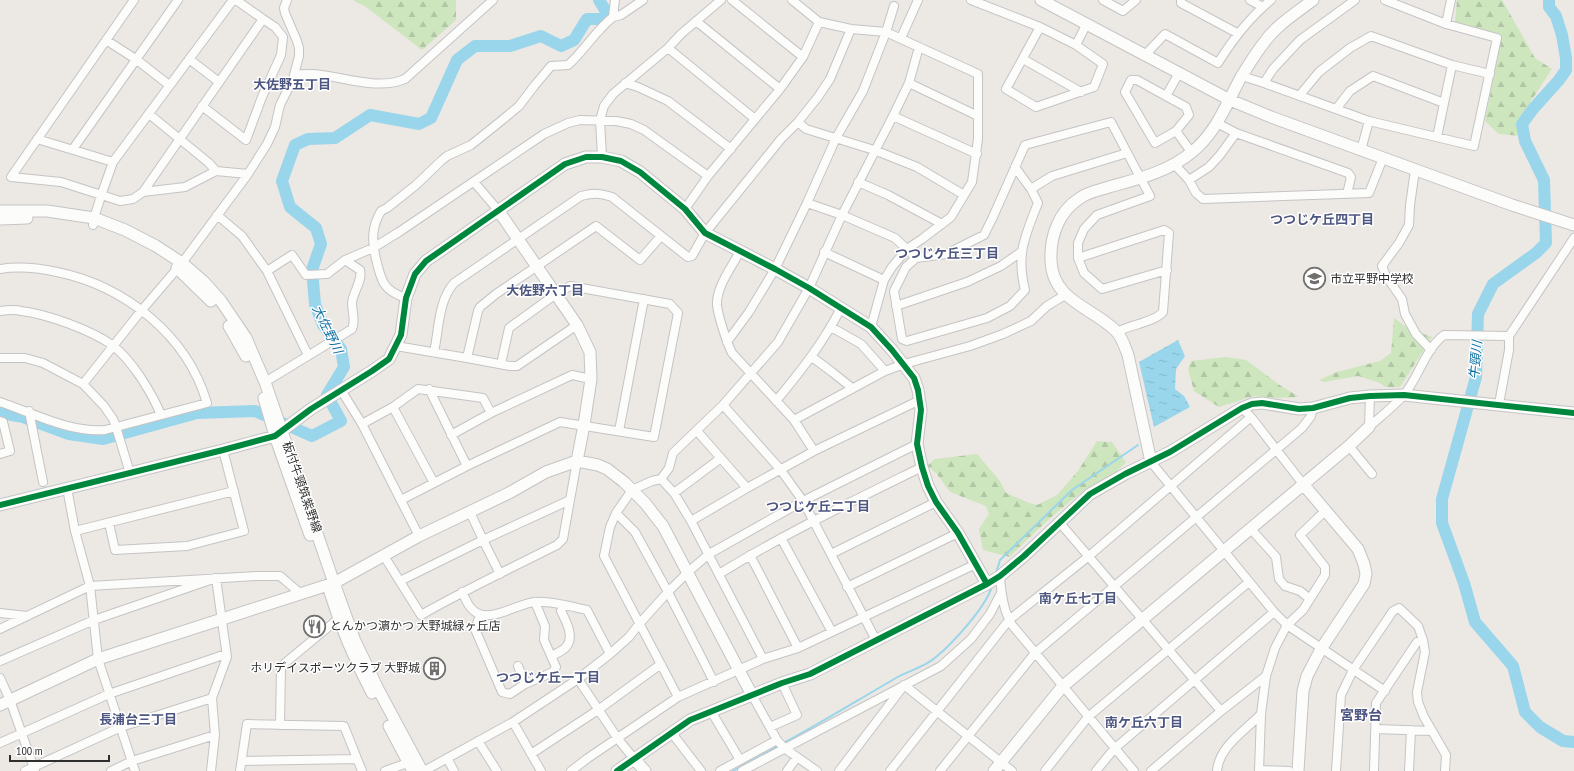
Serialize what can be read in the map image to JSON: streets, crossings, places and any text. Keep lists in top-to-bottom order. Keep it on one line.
{"streets":{"street":["板付牛頸筑紫野線"]},"districts":["大佐野五丁目","つつじケ丘四丁目","つつじケ丘三丁目","大佐野六丁目","つつじケ丘二丁目","南ケ丘七丁目","つつじケ丘一丁目","宮野台","長浦台三丁目","南ケ丘六丁目"],"water":["大佐野川","牛頸川"],"places":{"school or university":["市立平野中学校"],"restaurant":["とんかつ濵かつ 大野城緑ヶ丘店"],"building":["ホリデイスポーツクラブ 大野城"]},"scale_bar":"100 m"}
